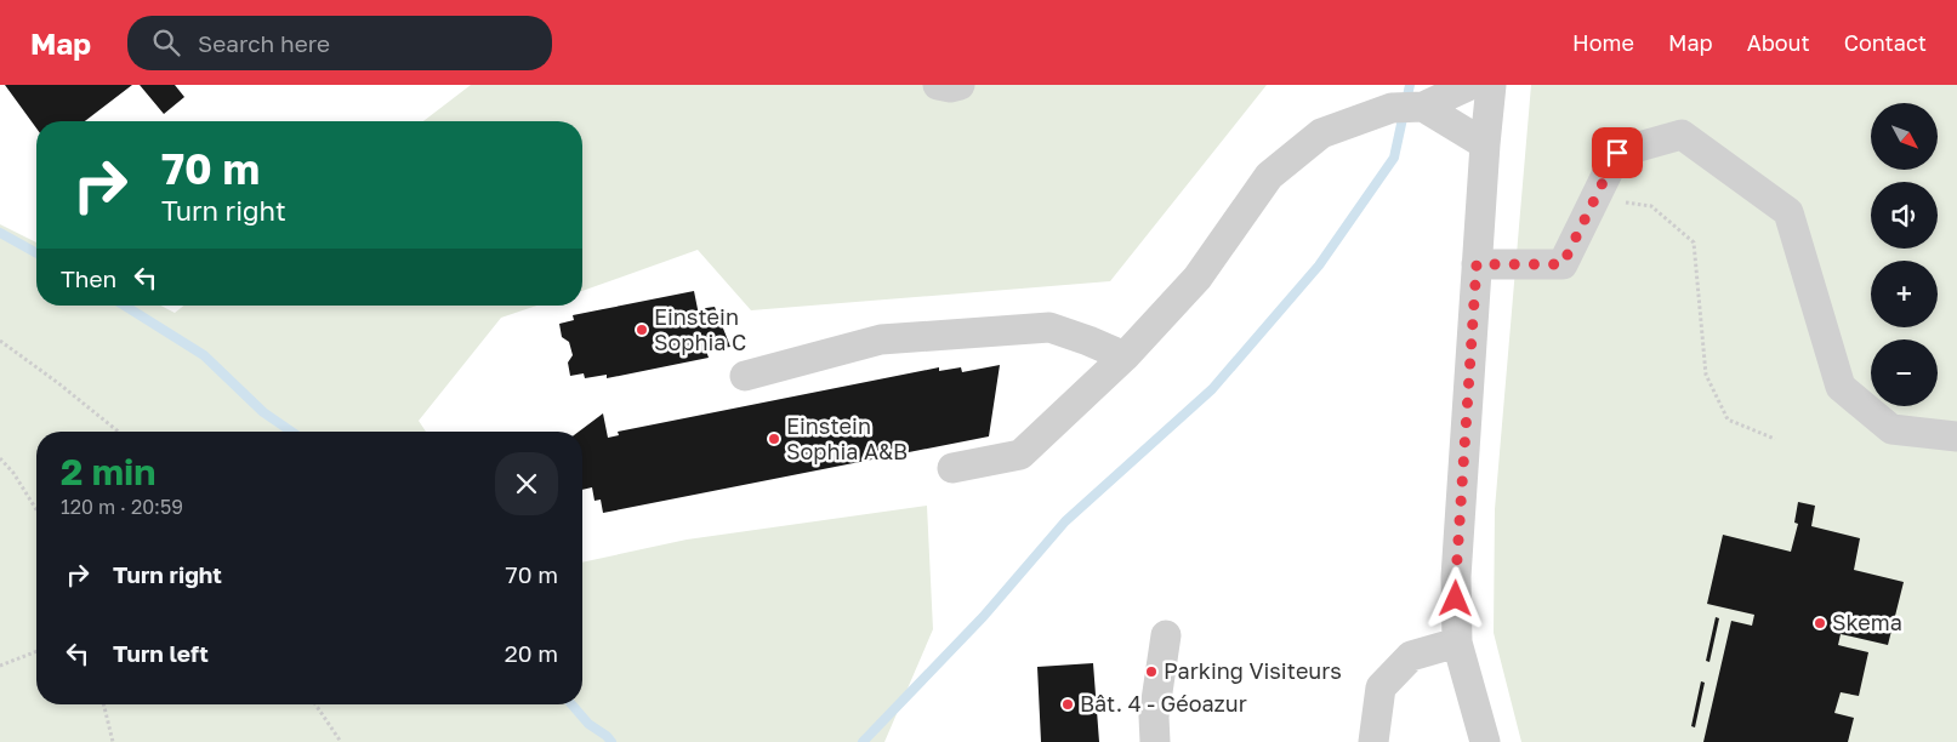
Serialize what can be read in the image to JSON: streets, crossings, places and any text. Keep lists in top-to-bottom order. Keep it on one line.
{"places":["Einstein Sophia C","Einstein Sophia A&B","Skema","Parking Visiteurs","Bât. 4 - Géoazur"],"north":"bottom right","page":{"header":"Map","search":"Search here","nav":["Home","Map","About","Contact"],"map_buttons":["+","−"],"turn":["70 m","Turn right"],"then":"Then","heading":["2 min","120 m · 20:59"],"list":[{"name":"Turn right","value":"70 m"},{"name":"Turn left","value":"20 m"}]}}
